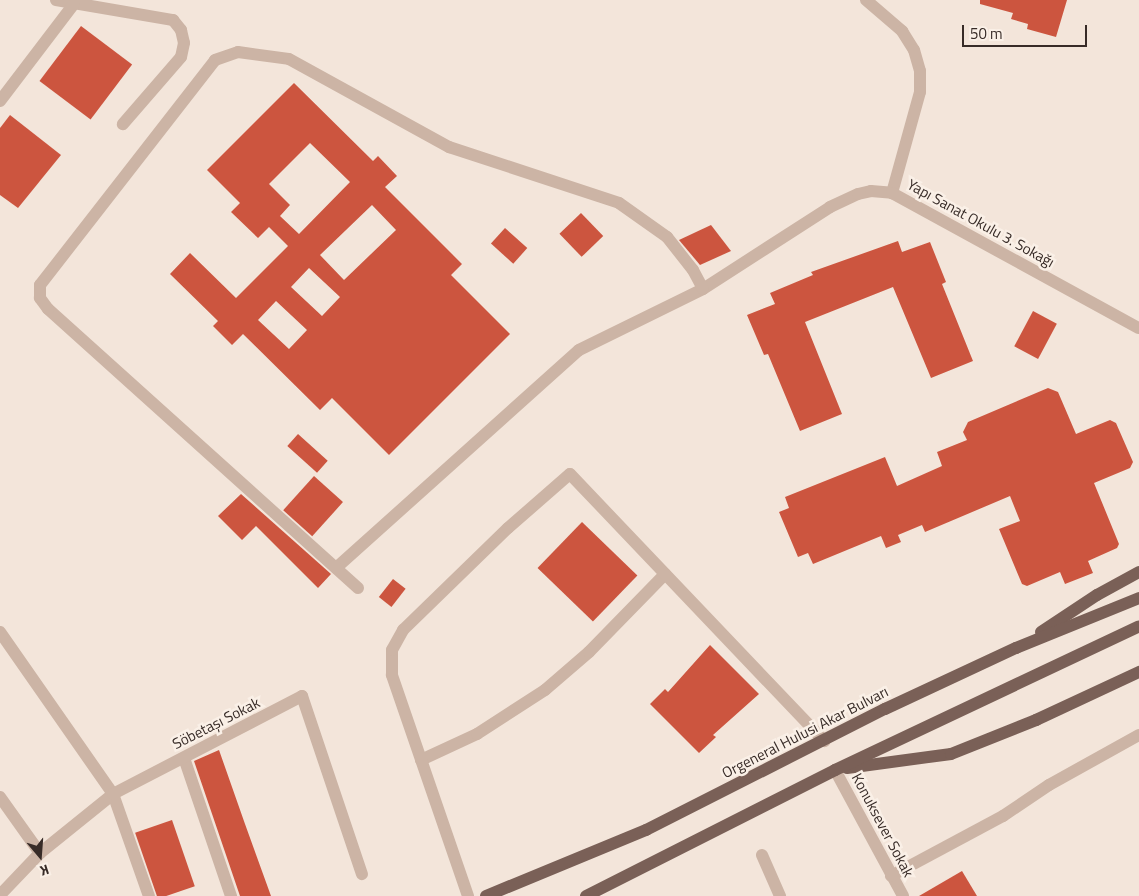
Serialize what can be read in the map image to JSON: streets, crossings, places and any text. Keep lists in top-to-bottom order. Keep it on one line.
{"streets":{"main road":["Orgeneral Hulusi Akar Bulvarı"],"street":["Yapı Sanat Okulu 3. Sokağı","Söbetaşı Sokak","Konuksever Sokak"]},"scale_bar":"50 m","north":"bottom"}
